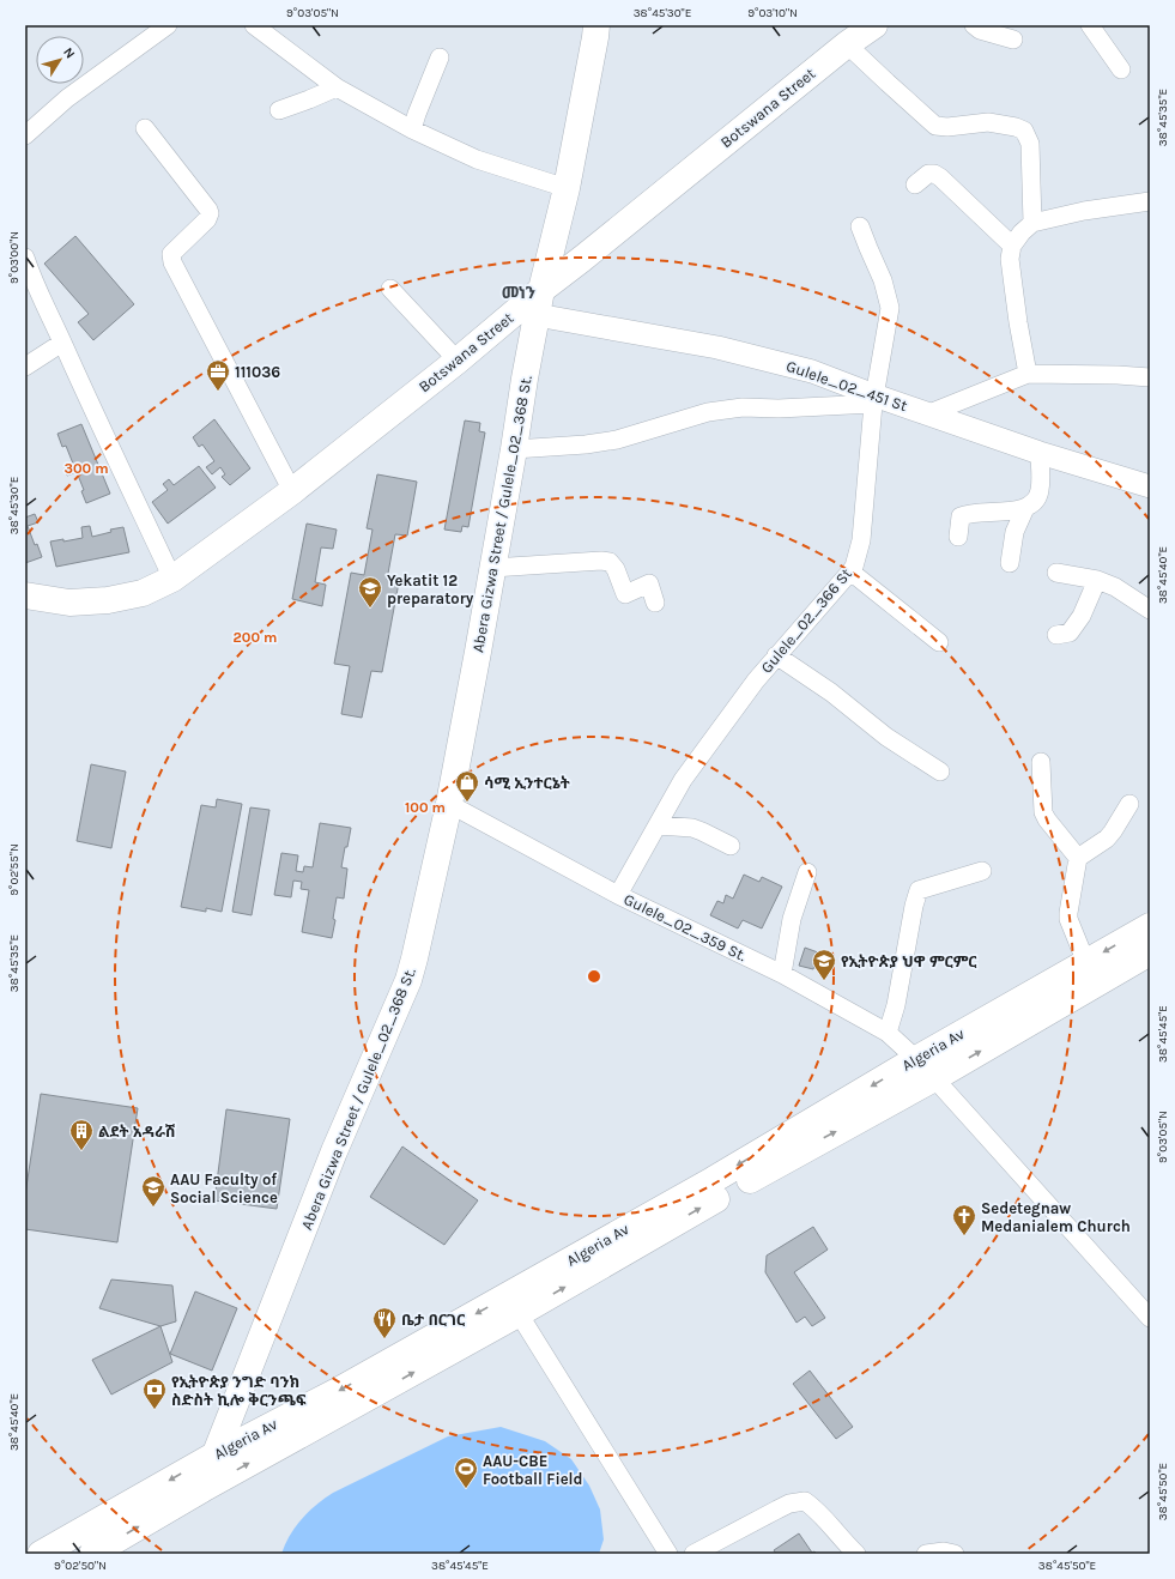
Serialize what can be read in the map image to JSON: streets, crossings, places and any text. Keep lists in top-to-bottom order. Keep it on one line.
{"streets":{"main road":["Botswana Street","Abera Gizwa Street / Gulele_02_368 St.","Algeria Av"],"street":["Gulele_02_451 St","Gulele_02_366 St","Gulele_02_359 St."]},"crossings":[["Botswana Street","Gulele_02_451 St"],["Botswana Street","Abera Gizwa Street / Gulele_02_368 St."],["Gulele_02_451 St","Abera Gizwa Street / Gulele_02_368 St."],["Gulele_02_451 St","Gulele_02_366 St"],["Abera Gizwa Street / Gulele_02_368 St.","Gulele_02_359 St."],["Abera Gizwa Street / Gulele_02_368 St.","Algeria Av"],["Gulele_02_366 St","Gulele_02_359 St."],["Gulele_02_359 St.","Algeria Av"]],"districts":["መነን"],"places":{"office":["111036"],"school or university":["Yekatit 12 preparatory","የኢትዮጵያ ህዋ ምርምር","AAU Faculty of Social Science"],"shop":["ሳሚ ኢንተርኔት"],"building":["ልደት አዳራሽ"],"church":["Sedetegnaw Medanialem Church"],"restaurant":["ቤታ በርገር"],"bank":["የኢትዮጵያ ንግድ ባንክ ስድስት ኪሎ ቅርንጫፍ"],"sports":["AAU-CBE Football Field"]},"north":"top right","coordinates":["9°03'05\"N","38°45'30\"E","9°03'10\"N","38°45'35\"E","9°03'00\"N","38°45'40\"E","9°02'55\"N","38°45'45\"E","38°45'50\"E","9°02'50\"N"],"rings":["300 m","200 m","100 m"]}
